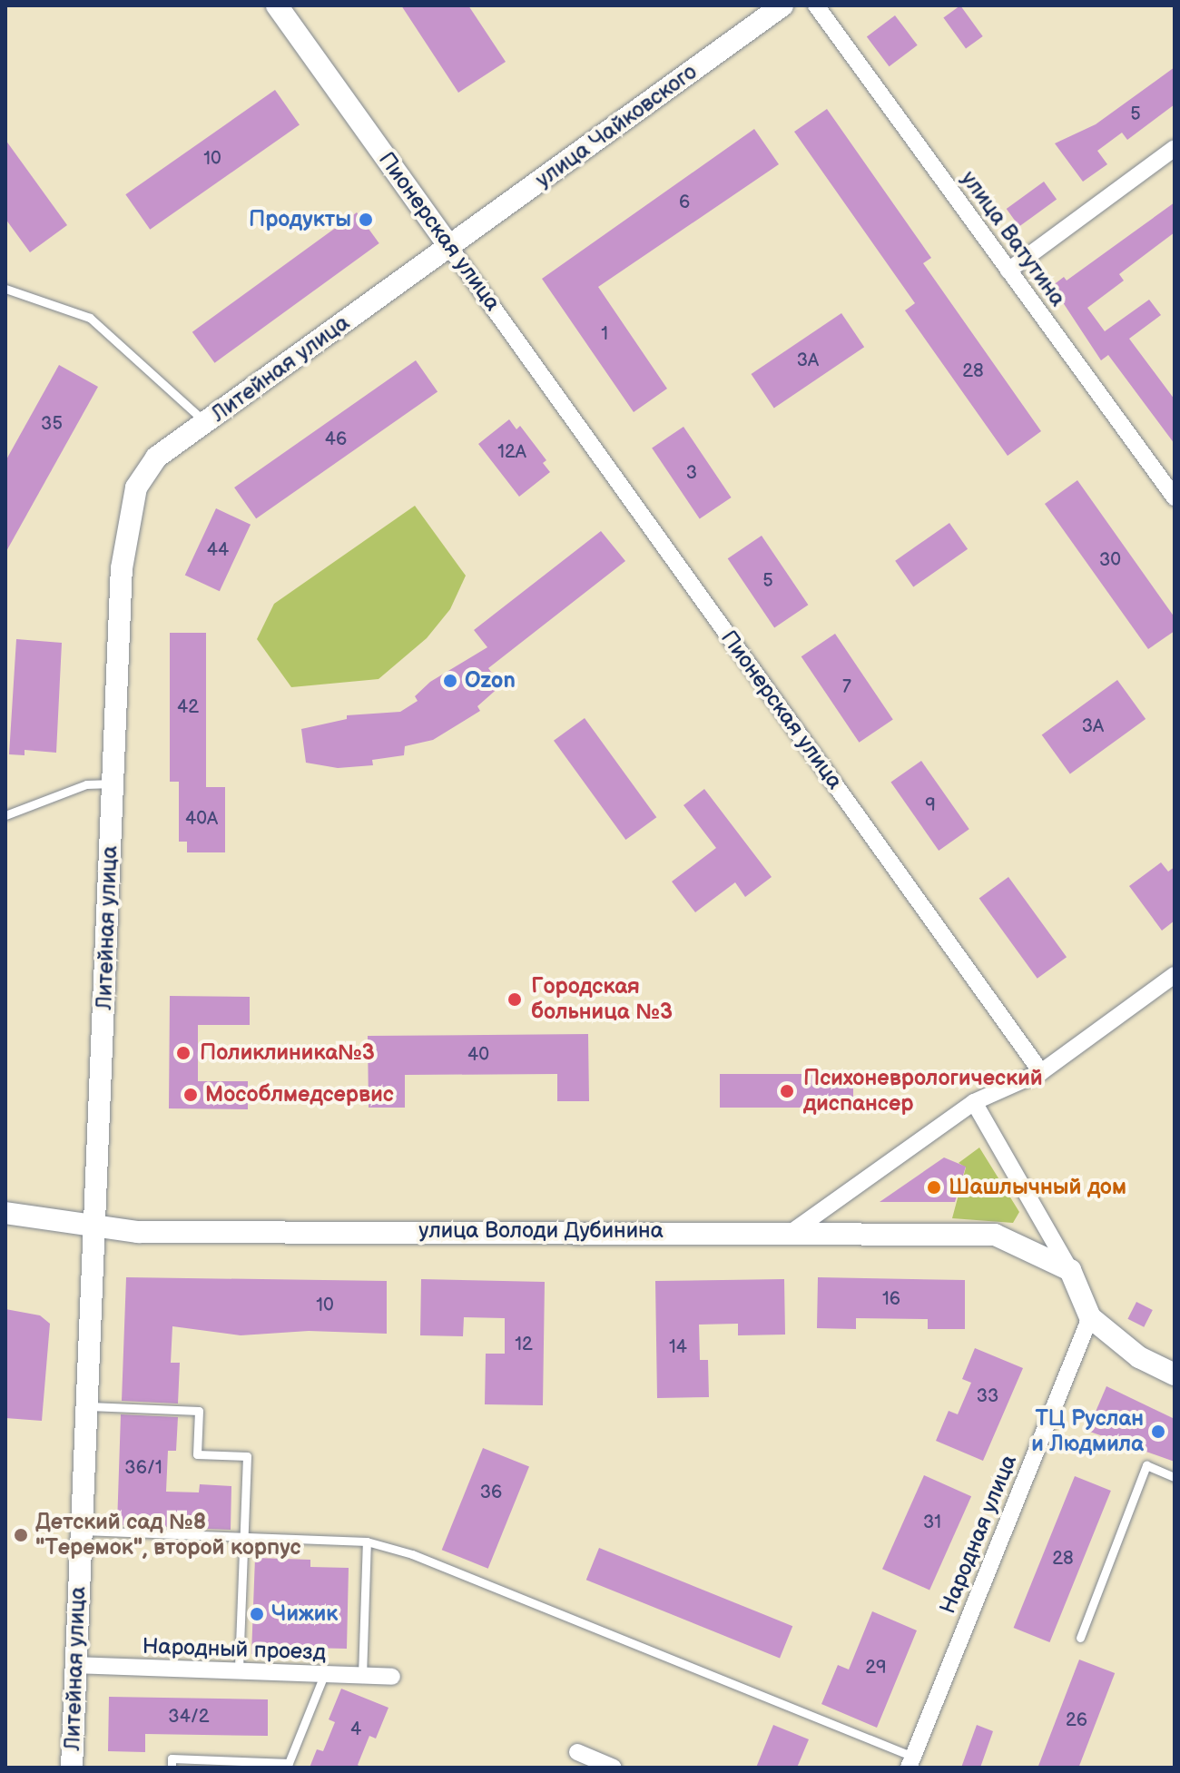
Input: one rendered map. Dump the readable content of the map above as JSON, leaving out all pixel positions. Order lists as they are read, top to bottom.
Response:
{
  "streets": {
    "street": [
      "улица Чайковского",
      "Пионерская улица",
      "улица Ватутина",
      "Литейная улица",
      "улица Володи Дубинина",
      "Народная улица",
      "Народный проезд"
    ]
  },
  "crossings": [
    ["улица Чайковского", "Пионерская улица"],
    ["улица Чайковского", "Литейная улица"],
    ["Пионерская улица", "Литейная улица"],
    ["Литейная улица", "улица Володи Дубинина"],
    ["Литейная улица", "Народный проезд"]
  ],
  "places": [
    "Продукты",
    "Ozon",
    "Городская больница №3",
    "Поликлиника№3",
    "Психоневрологический диспансер",
    "Мособлмедсервис",
    "Шашлычный дом",
    "ТЦ Руслан и Людмила",
    "Детский сад №8 \"Теремок\", второй корпус",
    "Чижик"
  ],
  "house_numbers": [
    "5",
    "10",
    "6",
    "1",
    "3А",
    "28",
    "35",
    "46",
    "12А",
    "3",
    "44",
    "30",
    "5",
    "7",
    "42",
    "3А",
    "9",
    "40А",
    "40",
    "16",
    "10",
    "12",
    "14",
    "33",
    "36/1",
    "36",
    "31",
    "28",
    "29",
    "34/2",
    "26",
    "4"
  ]
}
